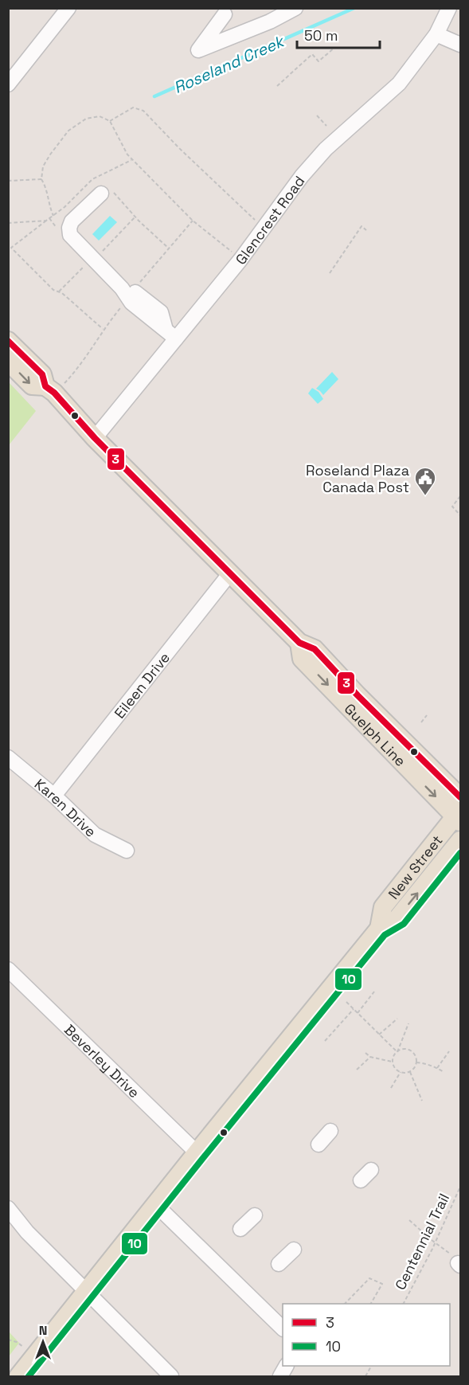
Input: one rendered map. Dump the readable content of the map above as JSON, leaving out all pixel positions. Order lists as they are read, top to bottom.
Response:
{
  "streets": {
    "main road": ["Guelph Line", "New Street"],
    "street": [
      "Glencrest Road",
      "Eileen Drive",
      "Karen Drive",
      "Beverley Drive"
    ],
    "path": ["Centennial Trail"]
  },
  "crossings": [
    ["Glencrest Road", "Guelph Line"],
    ["Eileen Drive", "Guelph Line"],
    ["Eileen Drive", "Karen Drive"],
    ["Guelph Line", "New Street"],
    ["New Street", "Beverley Drive"]
  ],
  "water": ["Roseland Creek"],
  "places": {
    "public building": ["Roseland Plaza Canada Post"]
  },
  "lines": ["transit line 3", "transit line 10"],
  "legend": ["3", "10"],
  "scale_bar": "50 m",
  "north": "top"
}
